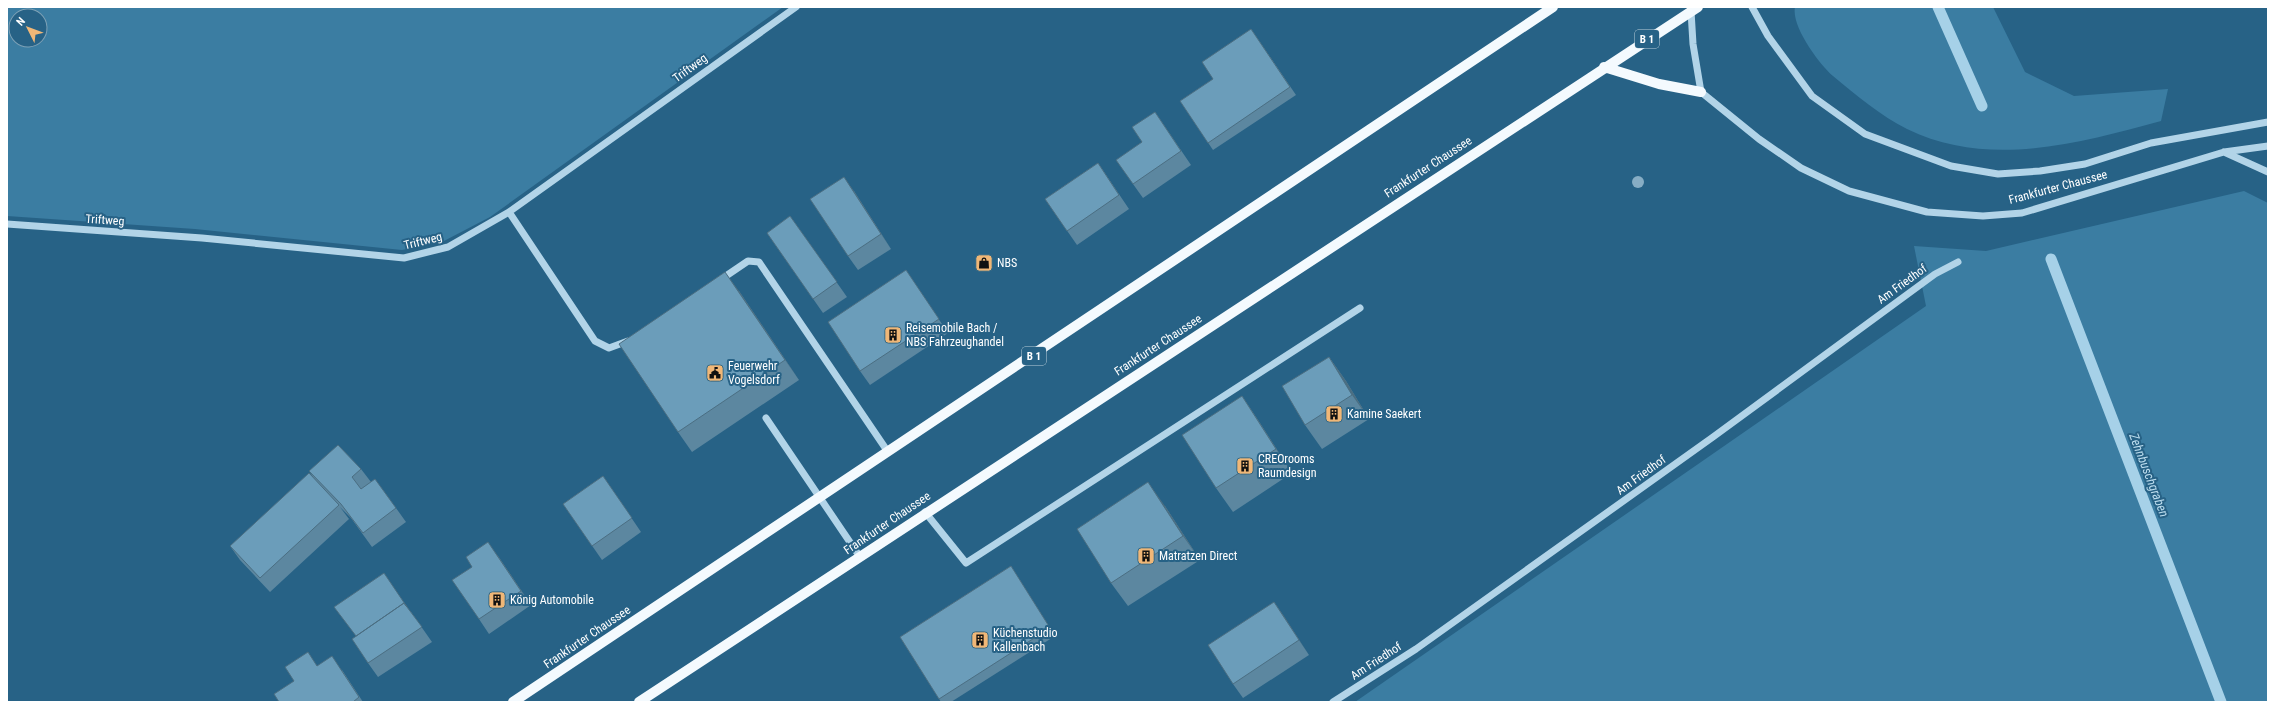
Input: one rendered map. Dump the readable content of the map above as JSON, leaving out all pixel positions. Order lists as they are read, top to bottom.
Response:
{
  "streets": {
    "main road": ["B 1", "Frankfurter Chaussee"],
    "street": ["Triftweg", "Am Friedhof"]
  },
  "water": ["Zehnbuschgraben"],
  "places": {
    "shop": ["NBS"],
    "building": [
      "Reisemobile Bach / NBS Fahrzeughandel",
      "Kamine Saekert",
      "CREOrooms Raumdesign",
      "Matratzen Direct",
      "König Automobile",
      "Küchenstudio Kallenbach"
    ],
    "public building": ["Feuerwehr Vogelsdorf"]
  },
  "north": "top left"
}
